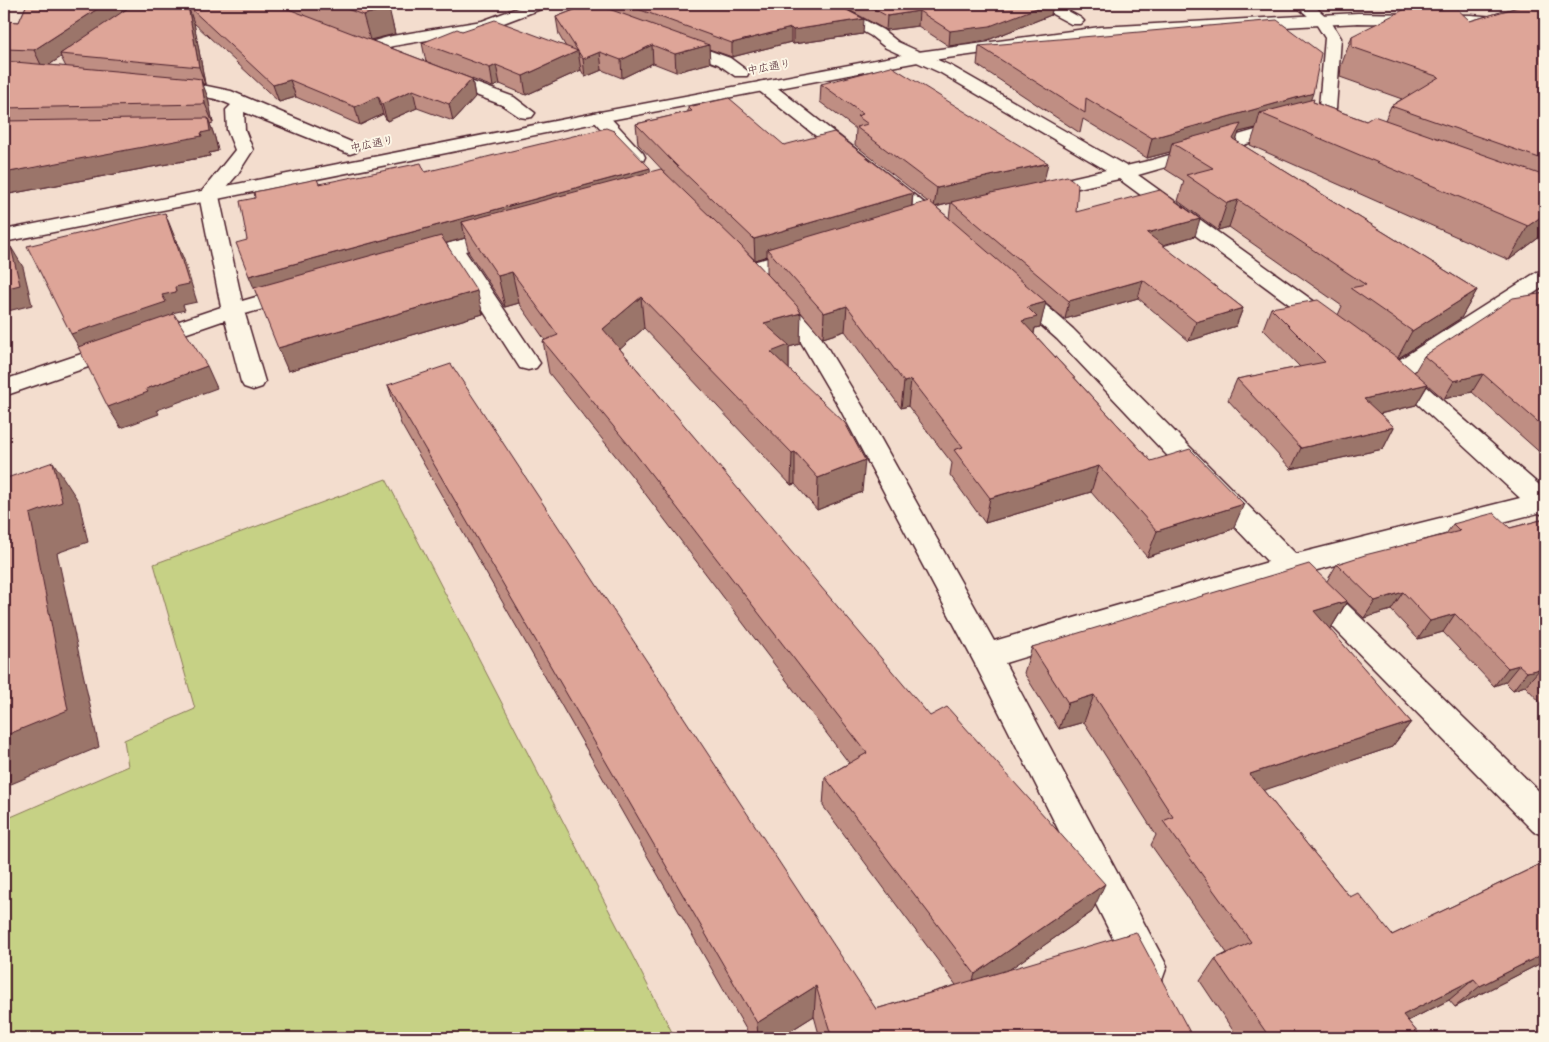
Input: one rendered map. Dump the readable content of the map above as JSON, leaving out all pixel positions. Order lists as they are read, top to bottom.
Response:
{
  "streets": {
    "street": ["中広通り"]
  }
}
